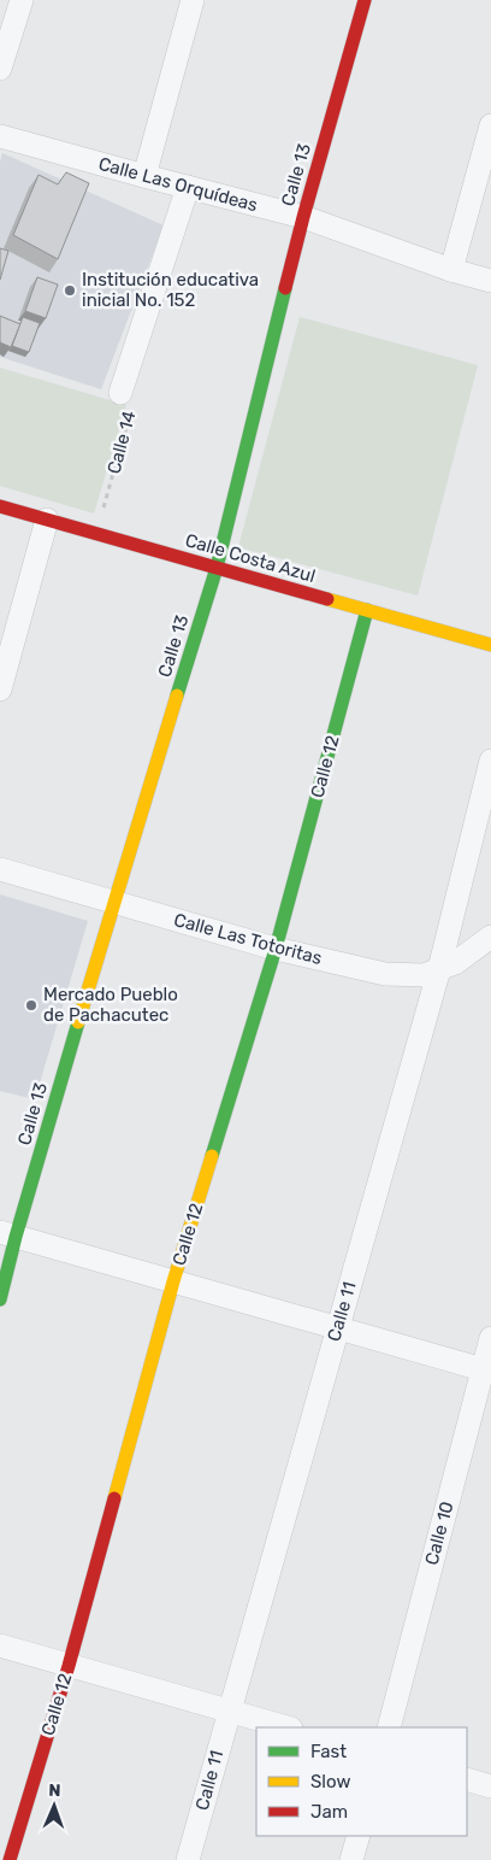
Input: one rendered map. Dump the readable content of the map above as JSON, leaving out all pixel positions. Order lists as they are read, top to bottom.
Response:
{
  "streets": {
    "street": [
      "Calle 13",
      "Calle Las Orquídeas",
      "Calle 14",
      "Calle Costa Azul",
      "Calle 12",
      "Calle Las Totoritas",
      "Calle 11",
      "Calle 10"
    ]
  },
  "crossings": [
    ["Calle 13", "Calle Las Orquídeas"],
    ["Calle 13", "Calle Costa Azul"],
    ["Calle 13", "Calle Las Totoritas"],
    ["Calle Las Orquídeas", "Calle 14"],
    ["Calle 14", "Calle Costa Azul"],
    ["Calle Costa Azul", "Calle 12"],
    ["Calle 12", "Calle Las Totoritas"],
    ["Calle Las Totoritas", "Calle 11"]
  ],
  "places": ["Institución educativa inicial No. 152", "Mercado Pueblo de Pachacutec"],
  "legend": ["Fast", "Slow", "Jam"],
  "north": "top"
}
